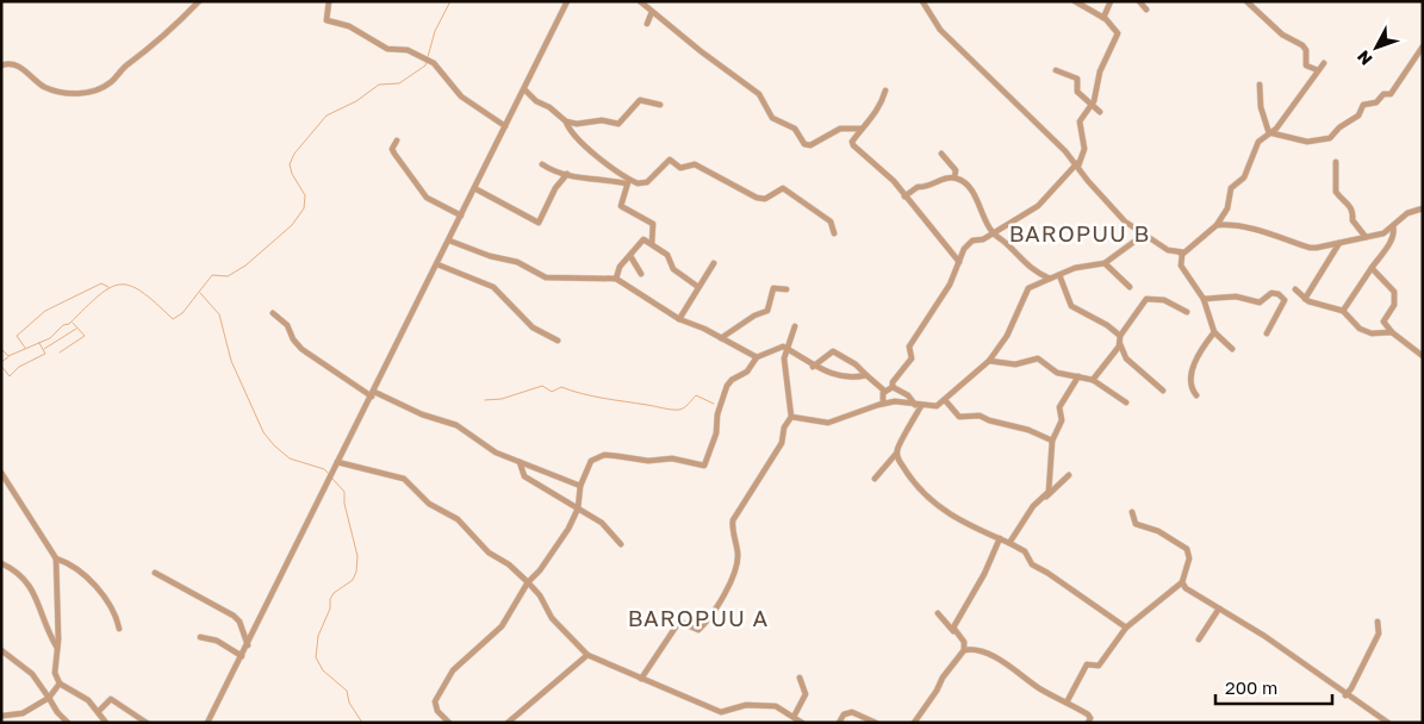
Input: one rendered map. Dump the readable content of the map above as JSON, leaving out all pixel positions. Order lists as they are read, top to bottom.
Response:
{
  "districts": ["BAROPUU B", "BAROPUU A"],
  "scale_bar": "200 m",
  "north": "bottom left"
}
